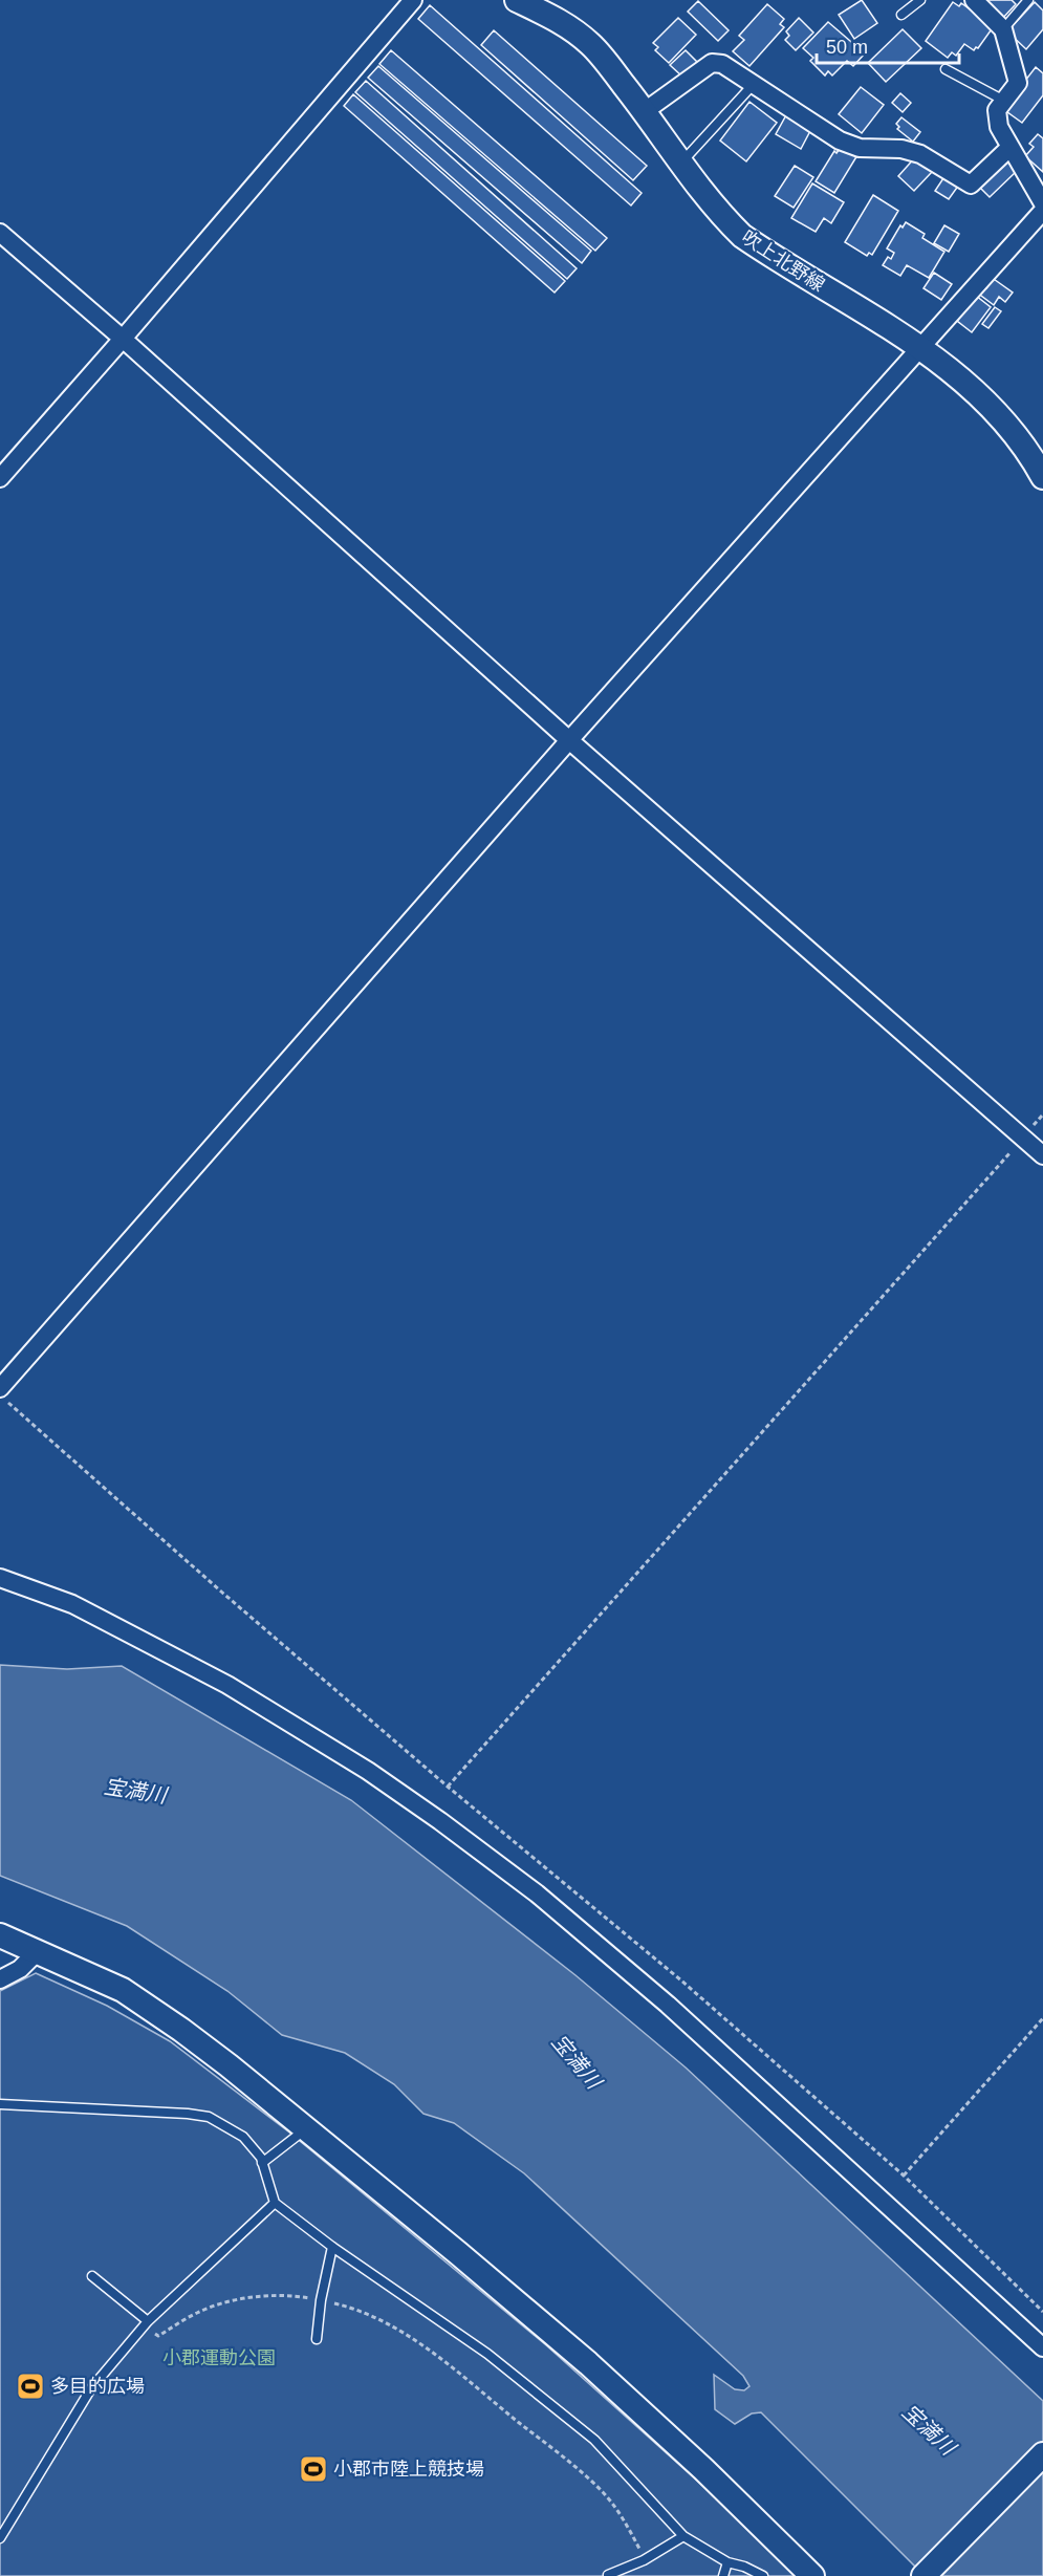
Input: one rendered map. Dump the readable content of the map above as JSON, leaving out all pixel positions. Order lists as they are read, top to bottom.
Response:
{
  "streets": {
    "street": ["吹上北野線"]
  },
  "water": ["宝満川"],
  "parks": ["小郡運動公園"],
  "places": {
    "sports": ["多目的広場", "小郡市陸上競技場"]
  },
  "scale_bar": "50 m"
}
